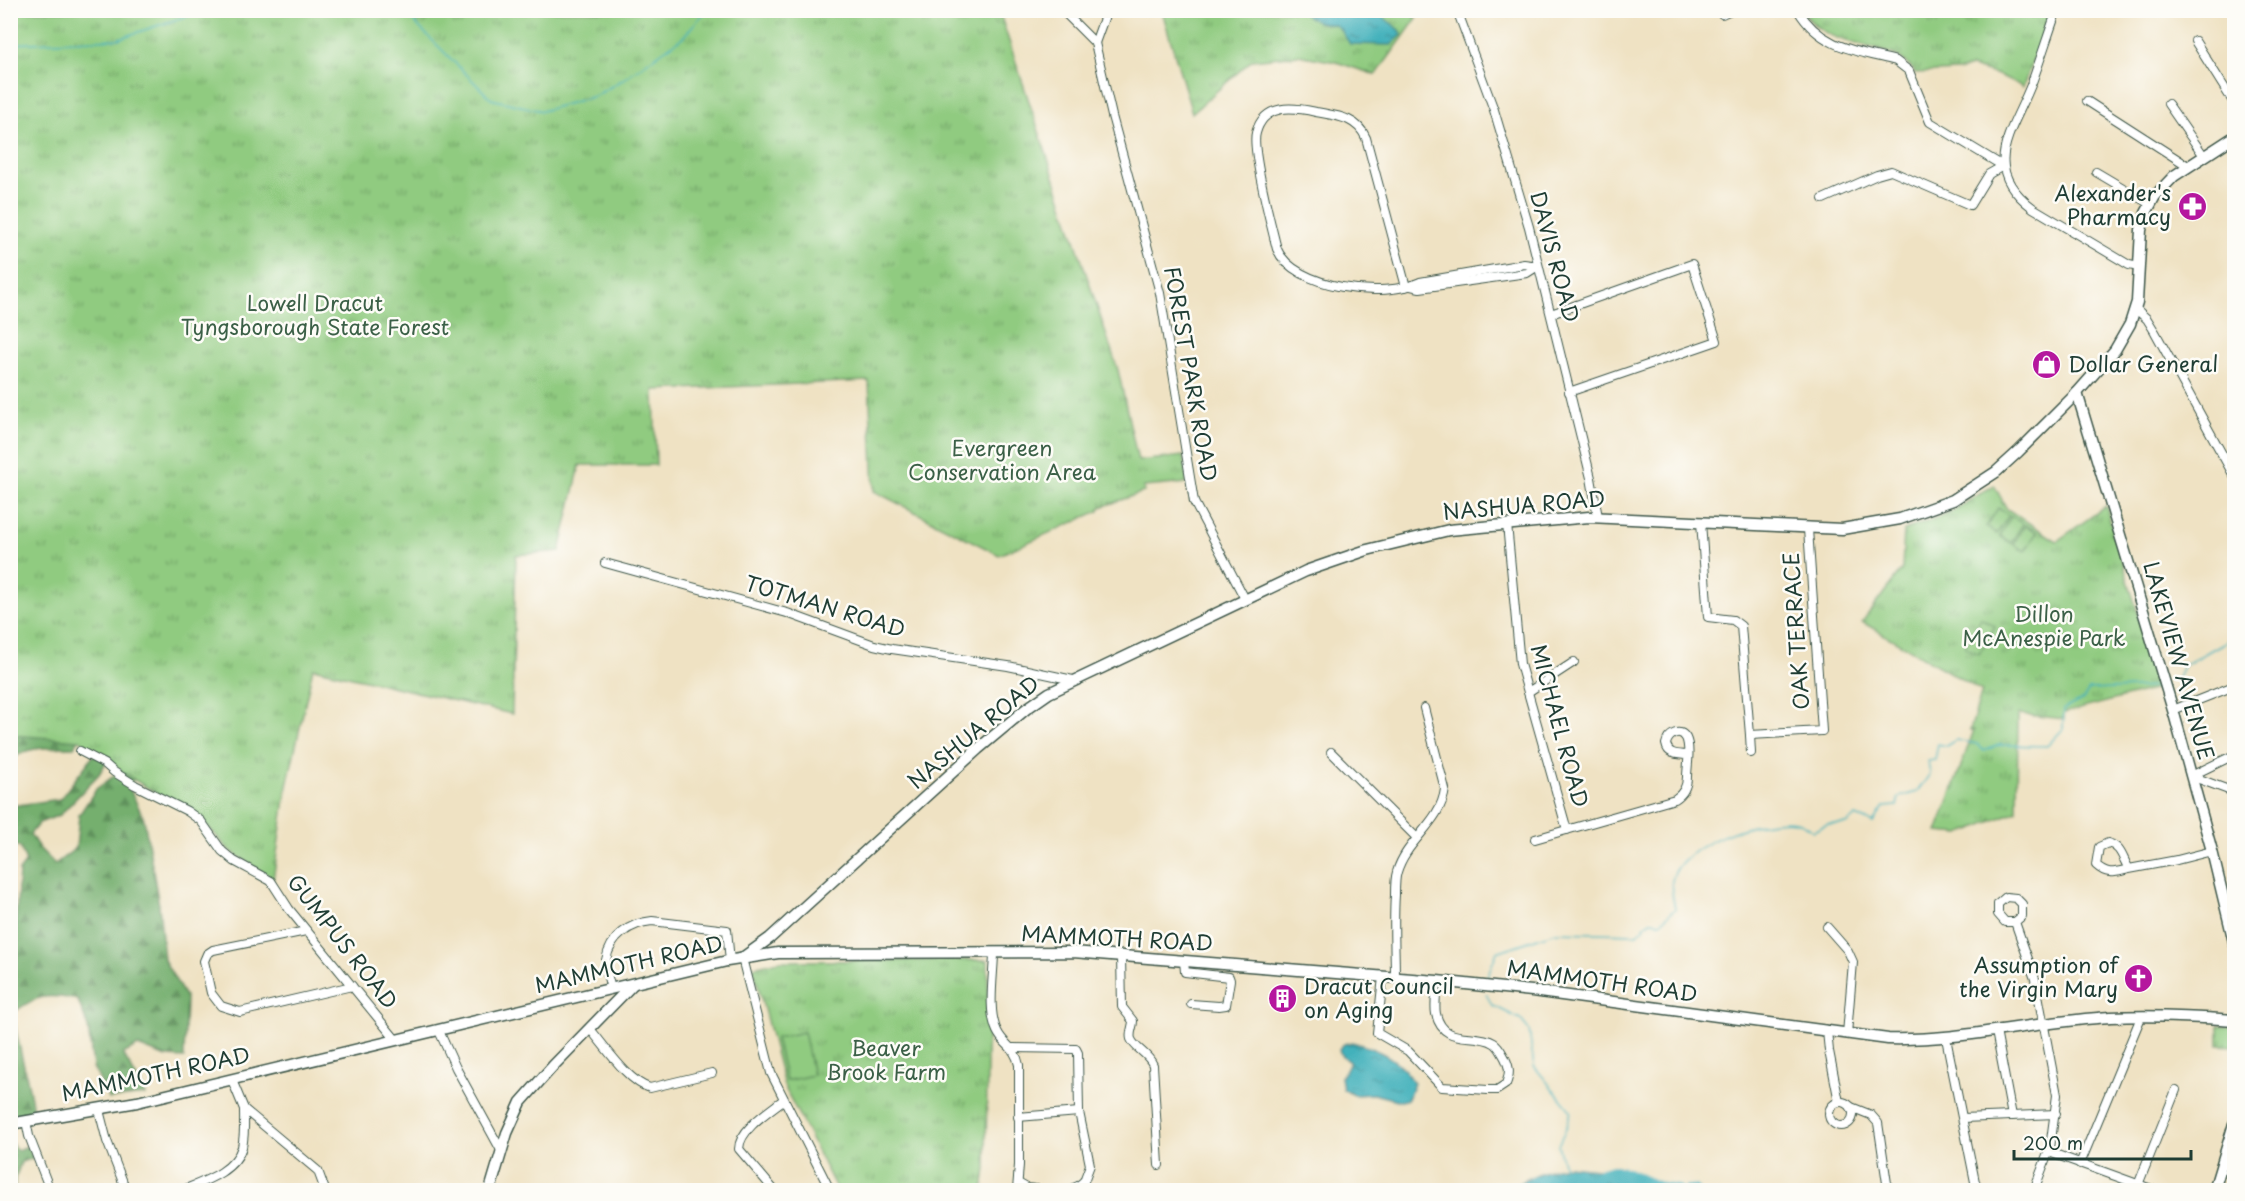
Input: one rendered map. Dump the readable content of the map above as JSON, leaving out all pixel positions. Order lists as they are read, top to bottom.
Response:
{
  "streets": {
    "main road": ["NASHUA ROAD", "LAKEVIEW AVENUE", "MAMMOTH ROAD"],
    "street": [
      "DAVIS ROAD",
      "FOREST PARK ROAD",
      "TOTMAN ROAD",
      "OAK TERRACE",
      "MICHAEL ROAD",
      "GUMPUS ROAD"
    ]
  },
  "crossings": [
    ["DAVIS ROAD", "NASHUA ROAD"],
    ["FOREST PARK ROAD", "NASHUA ROAD"],
    ["NASHUA ROAD", "TOTMAN ROAD"],
    ["NASHUA ROAD", "OAK TERRACE"],
    ["NASHUA ROAD", "LAKEVIEW AVENUE"],
    ["NASHUA ROAD", "MICHAEL ROAD"],
    ["NASHUA ROAD", "MAMMOTH ROAD"],
    ["MAMMOTH ROAD", "GUMPUS ROAD"]
  ],
  "parks": [
    "Lowell Dracut Tyngsborough State Forest",
    "Evergreen Conservation Area",
    "Dillon McAnespie Park",
    "Beaver Brook Farm"
  ],
  "places": {
    "pharmacy": ["Alexander's Pharmacy"],
    "shop": ["Dollar General"],
    "church": ["Assumption of the Virgin Mary"],
    "building": ["Dracut Council on Aging"]
  },
  "scale_bar": "200 m"
}
